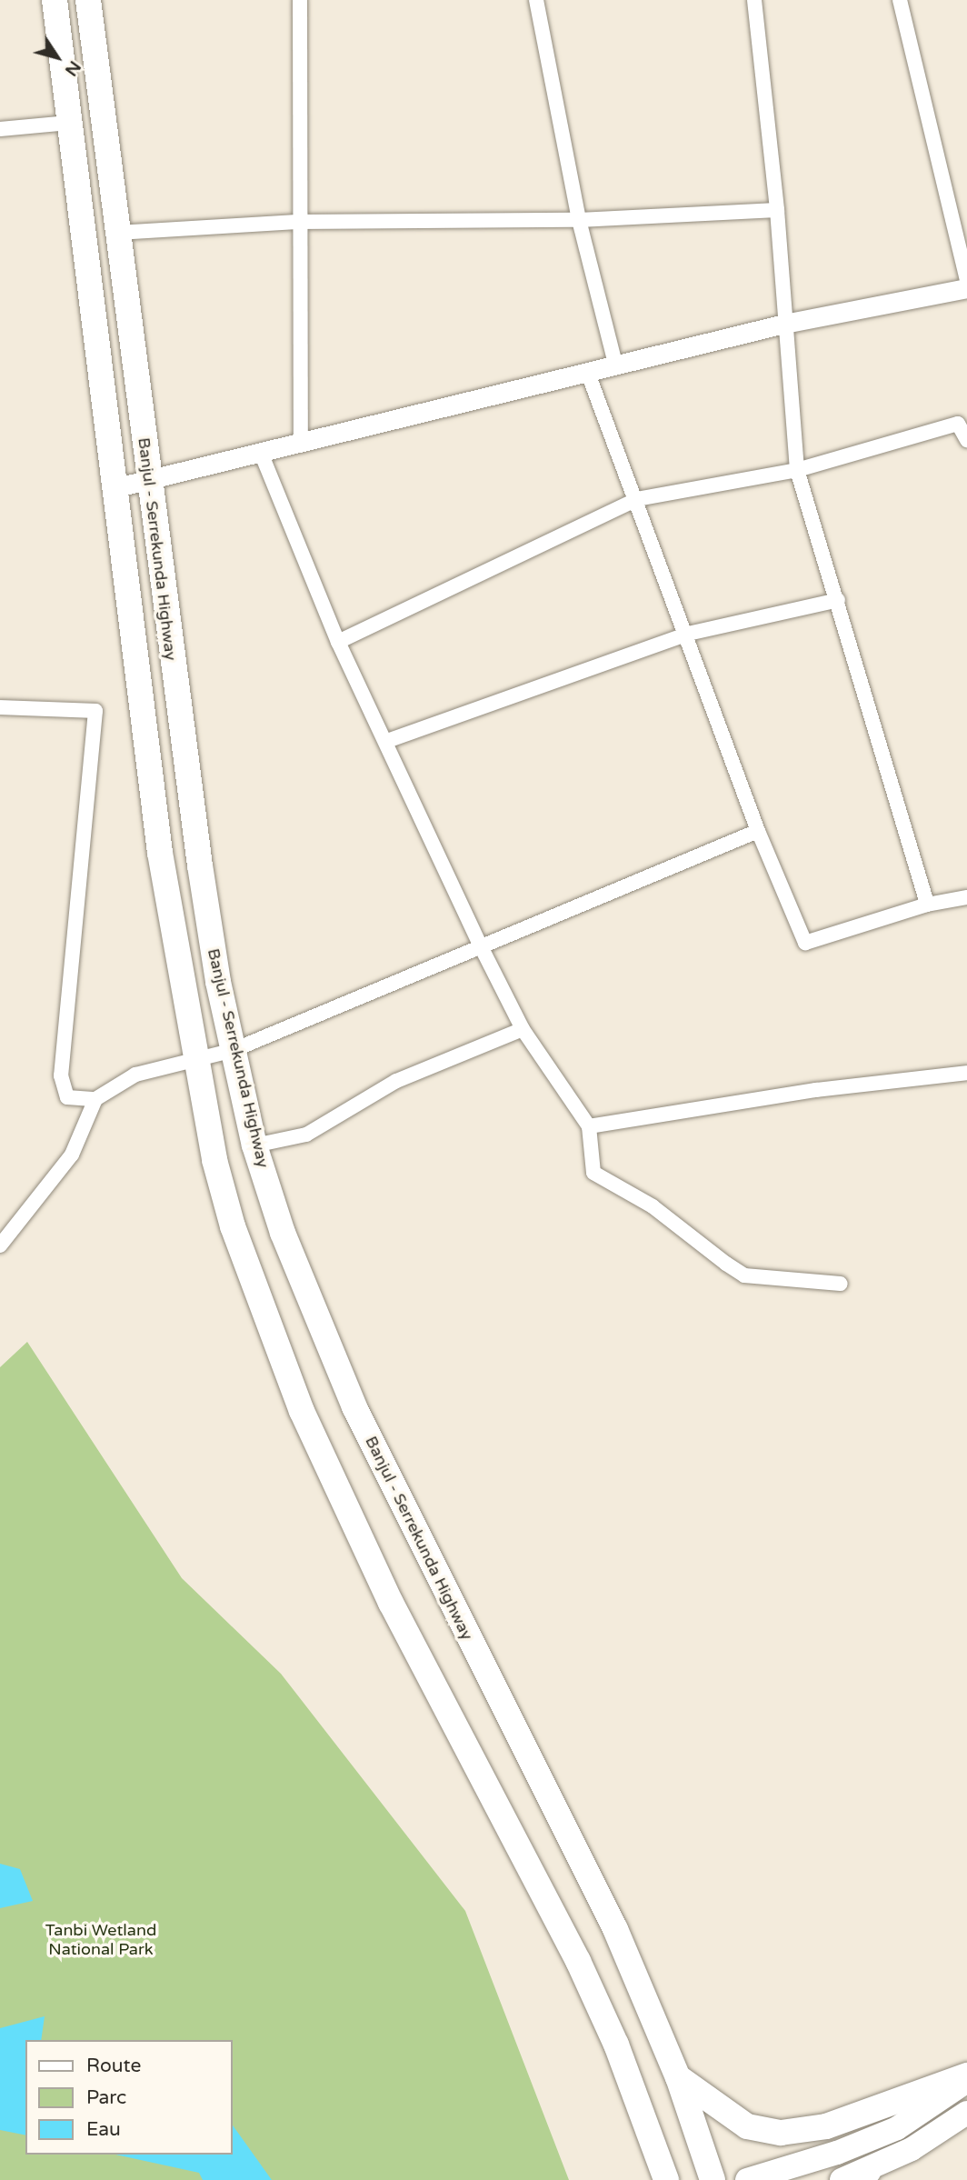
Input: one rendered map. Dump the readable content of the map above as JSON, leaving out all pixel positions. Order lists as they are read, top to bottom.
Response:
{
  "streets": {
    "highway": ["Banjul - Serrekunda Highway"]
  },
  "parks": ["Tanbi Wetland National Park"],
  "legend": ["Route", "Parc", "Eau"],
  "north": "bottom right"
}
